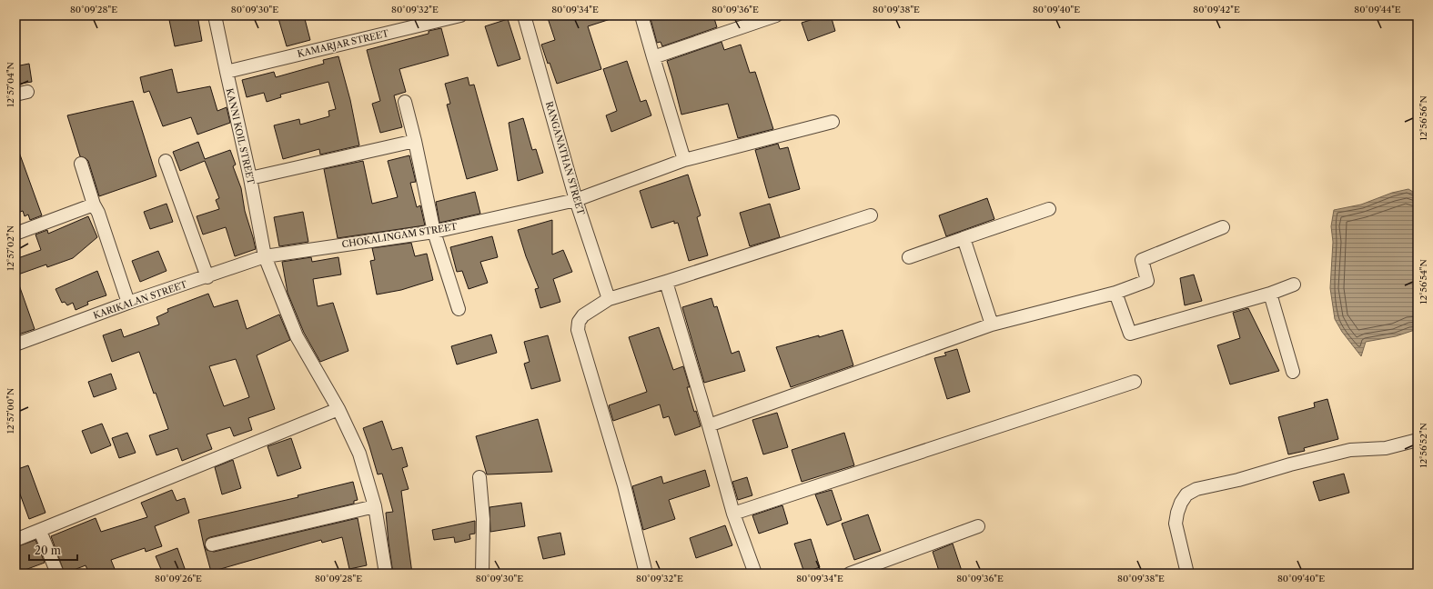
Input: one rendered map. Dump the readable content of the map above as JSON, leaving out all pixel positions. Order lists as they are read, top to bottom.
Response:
{
  "streets": {
    "street": [
      "KAMARJAR STREET",
      "KANNI KOIL STREET",
      "RANGANATHAN STREET",
      "CHOKALINGAM STREET",
      "KARIKALAN STREET"
    ]
  },
  "crossings": [
    ["KAMARJAR STREET", "KANNI KOIL STREET"],
    ["KANNI KOIL STREET", "CHOKALINGAM STREET"],
    ["KANNI KOIL STREET", "KARIKALAN STREET"],
    ["RANGANATHAN STREET", "CHOKALINGAM STREET"],
    ["CHOKALINGAM STREET", "KARIKALAN STREET"]
  ],
  "scale_bar": "20 m",
  "coordinates": [
    "80°09'28\"E",
    "80°09'30\"E",
    "80°09'32\"E",
    "80°09'34\"E",
    "80°09'36\"E",
    "80°09'38\"E",
    "80°09'40\"E",
    "80°09'42\"E",
    "80°09'44\"E",
    "12°57'04\"N",
    "12°56'56\"N",
    "12°57'02\"N",
    "12°56'54\"N",
    "12°57'00\"N",
    "12°56'52\"N",
    "80°09'26\"E"
  ]
}
